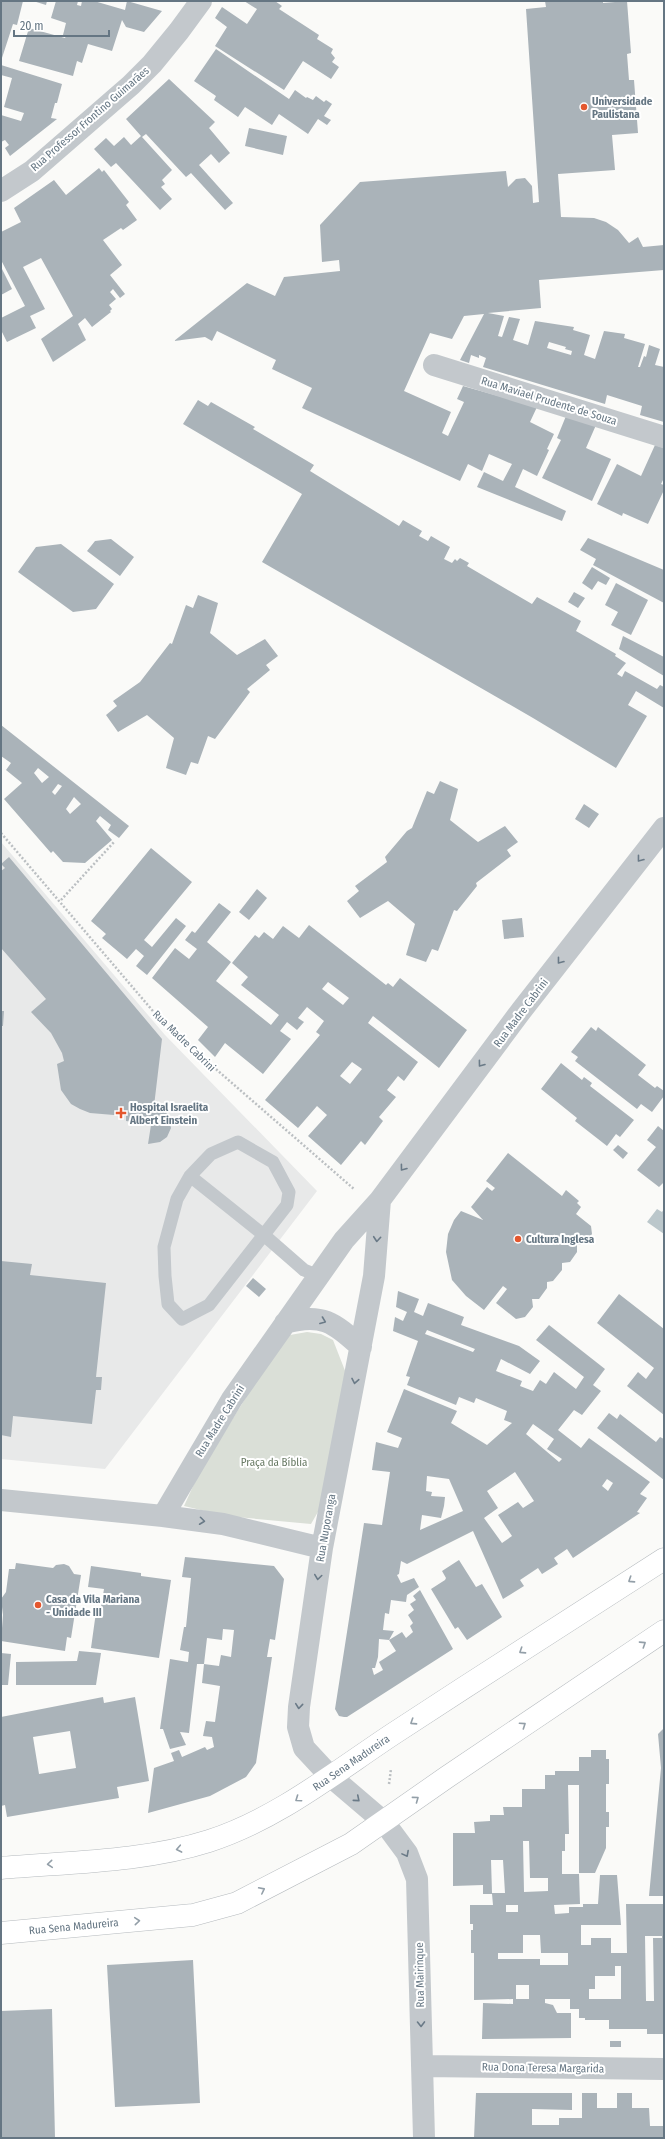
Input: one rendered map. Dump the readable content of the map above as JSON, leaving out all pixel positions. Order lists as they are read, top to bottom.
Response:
{
  "streets": {
    "main road": ["Rua Sena Madureira"],
    "street": [
      "Rua Professor Frontino Guimarães",
      "Rua Maviael Prudente de Souza",
      "Rua Madre Cabrini",
      "Rua Nuporanga",
      "Rua Mairinque",
      "Rua Dona Teresa Margarida"
    ]
  },
  "crossings": [
    ["Rua Madre Cabrini", "Rua Nuporanga"],
    ["Rua Nuporanga", "Rua Sena Madureira"],
    ["Rua Nuporanga", "Rua Mairinque"],
    ["Rua Sena Madureira", "Rua Mairinque"],
    ["Rua Mairinque", "Rua Dona Teresa Margarida"]
  ],
  "one_way": ["Rua Nuporanga", "Rua Mairinque"],
  "parks": ["Praça da Bíblia"],
  "places": {
    "other": ["Universidade Paulistana", "Cultura Inglesa", "Casa da Vila Mariana - Unidade III"],
    "health": ["Hospital Israelita Albert Einstein"]
  },
  "scale_bar": "20 m"
}
